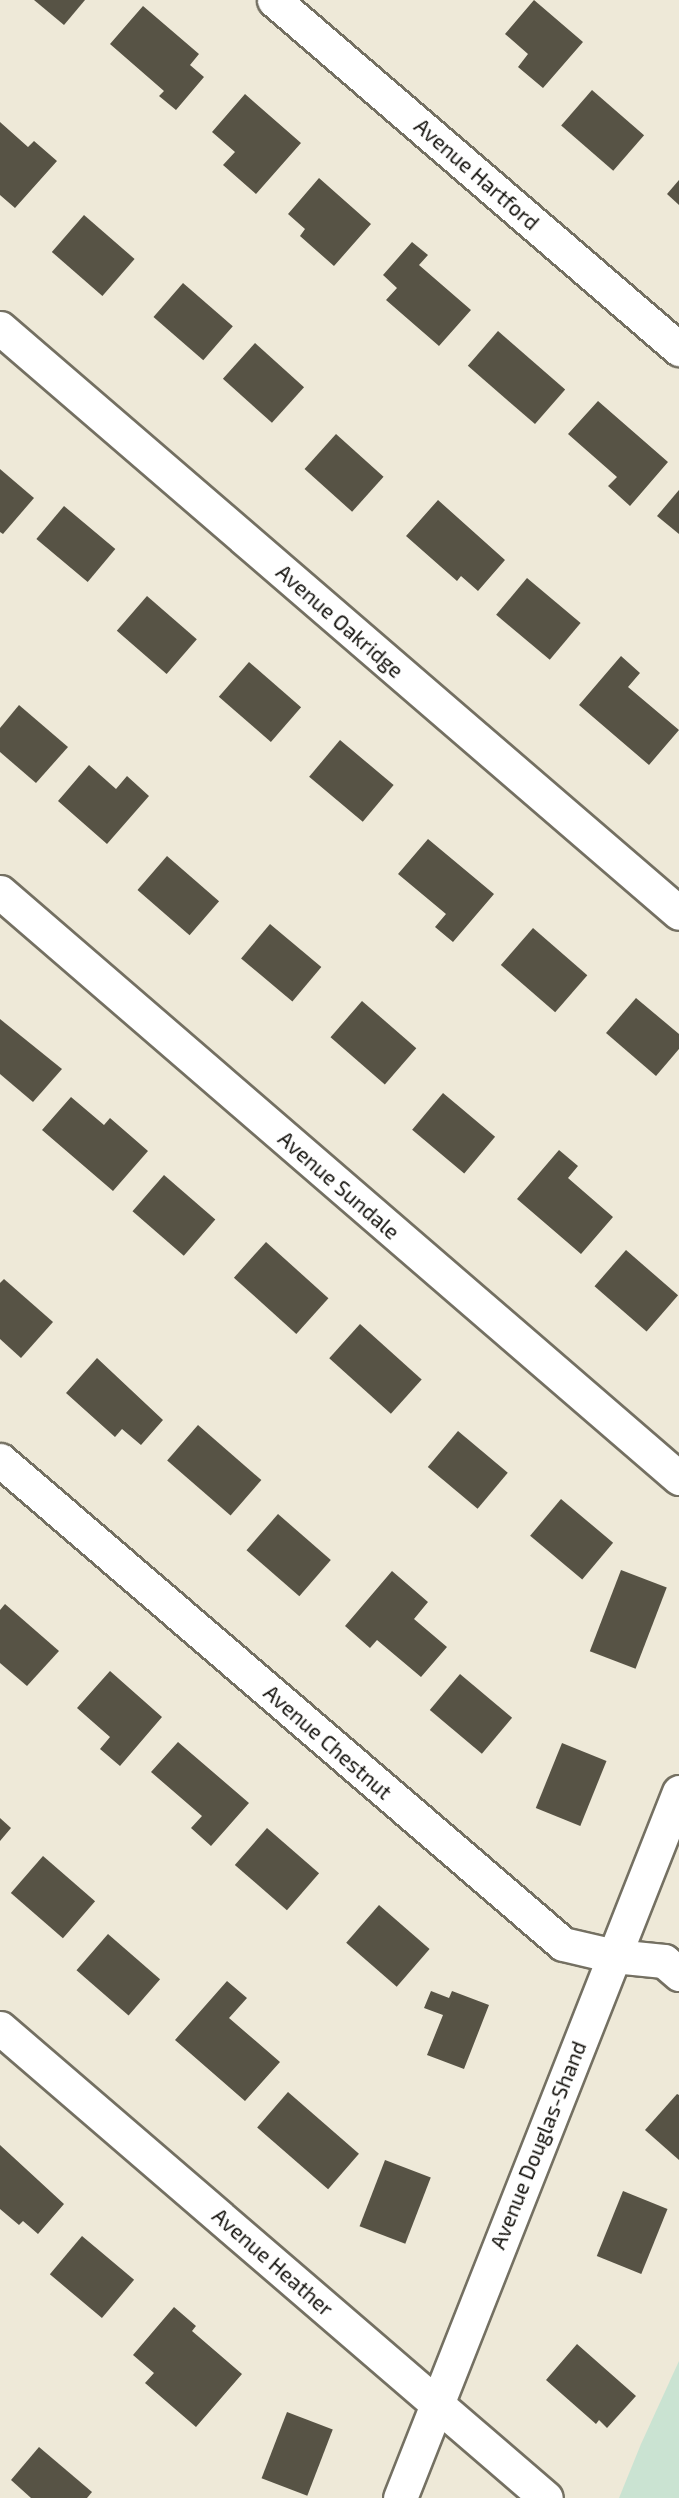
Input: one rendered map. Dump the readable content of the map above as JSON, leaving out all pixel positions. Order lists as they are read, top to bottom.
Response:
{
  "streets": {
    "street": [
      "Avenue Hartford",
      "Avenue Oakridge",
      "Avenue Sundale",
      "Avenue Chestnut",
      "Avenue Douglas-Shand",
      "Avenue Heather"
    ]
  },
  "crossings": [
    ["Avenue Chestnut", "Avenue Douglas-Shand"],
    ["Avenue Douglas-Shand", "Avenue Heather"]
  ]
}
